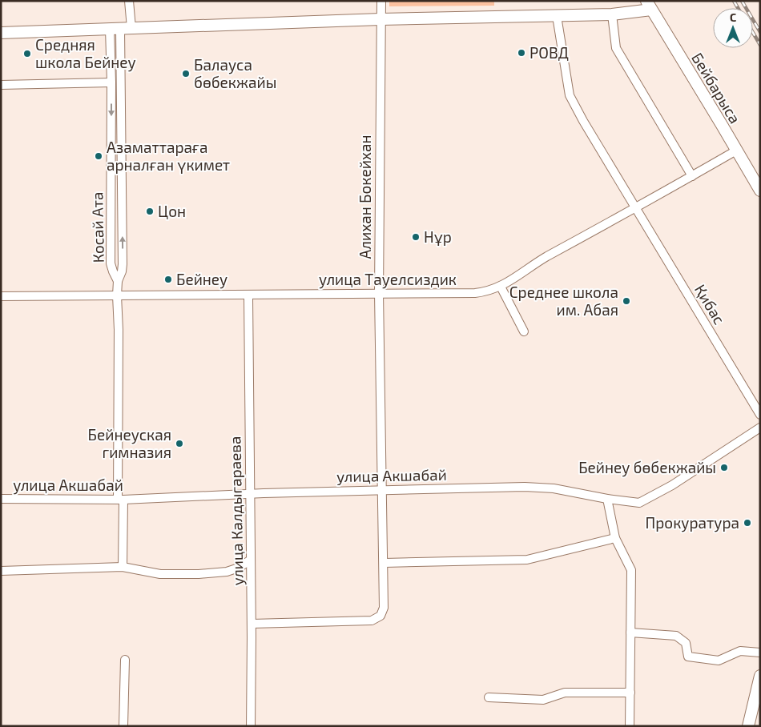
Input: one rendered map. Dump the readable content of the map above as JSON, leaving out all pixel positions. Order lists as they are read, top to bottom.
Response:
{
  "streets": {
    "street": [
      "Бейбарыса",
      "Алихан Бокейхан",
      "Косай Ата",
      "улица Тауелсиздик",
      "Қибас",
      "улица Акшабай",
      "улица Калдыгараева"
    ]
  },
  "crossings": [
    ["Бейбарыса", "улица Тауелсиздик"],
    ["Алихан Бокейхан", "улица Тауелсиздик"],
    ["Алихан Бокейхан", "улица Акшабай"],
    ["Алихан Бокейхан", "улица Калдыгараева"],
    ["Косай Ата", "улица Тауелсиздик"],
    ["Косай Ата", "улица Акшабай"],
    ["улица Тауелсиздик", "Қибас"],
    ["улица Тауелсиздик", "улица Калдыгараева"],
    ["улица Акшабай", "улица Калдыгараева"]
  ],
  "places": [
    "РОВД",
    "Средняя школа Бейнеу",
    "Балауса бөбекжайы",
    "Азаматтараға арналған үкимет",
    "Цон",
    "Нұр",
    "Бейнеу",
    "Среднее школа им. Абая",
    "Бейнеуская гимназия",
    "Бейнеу бөбекжайы",
    "Прокуратура"
  ],
  "north": "top"
}
